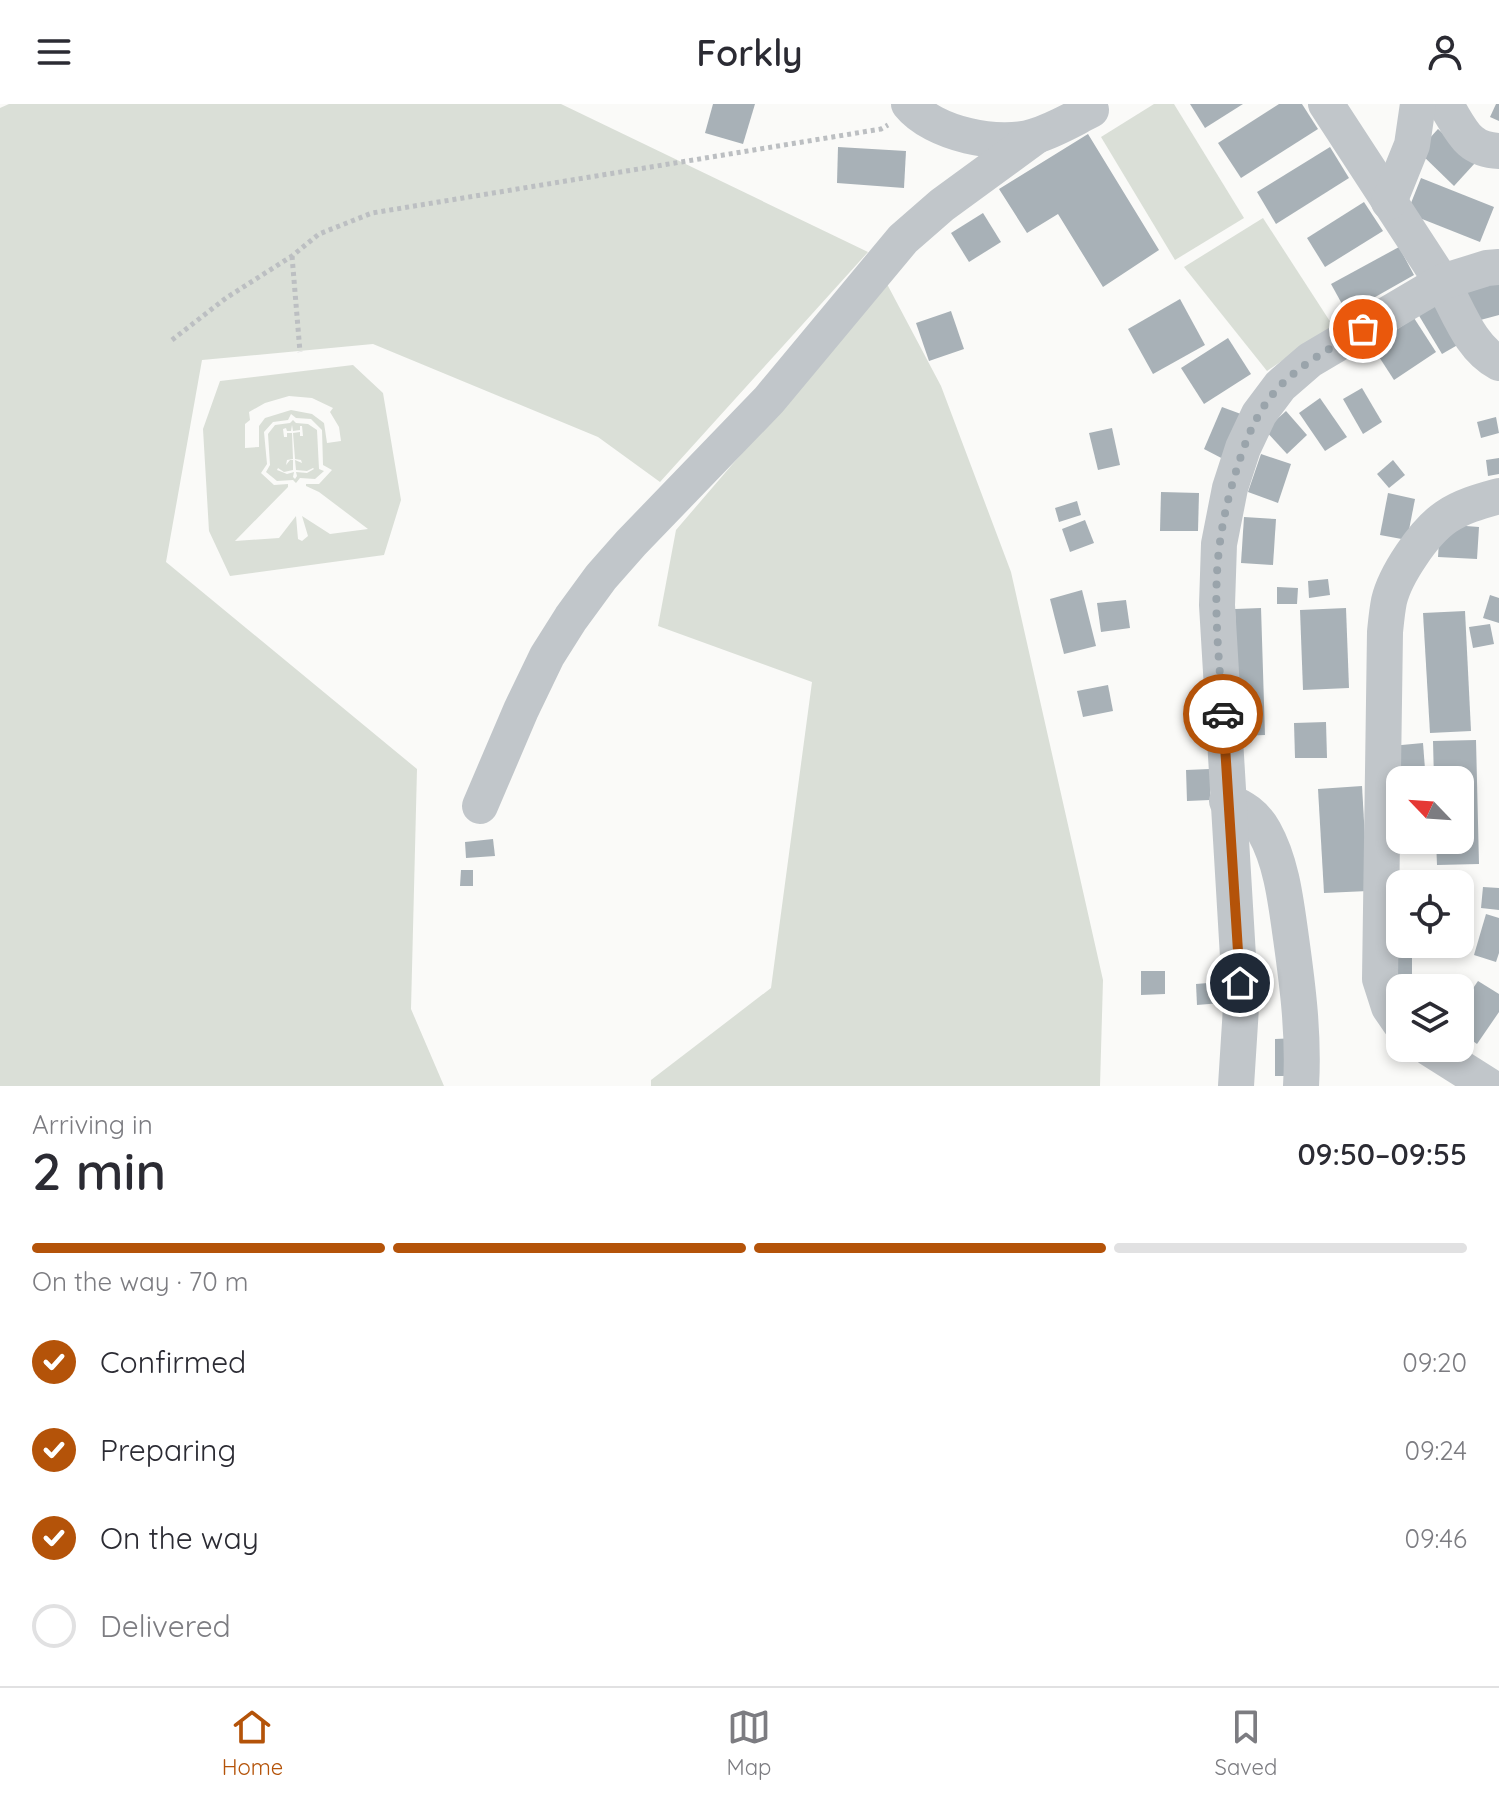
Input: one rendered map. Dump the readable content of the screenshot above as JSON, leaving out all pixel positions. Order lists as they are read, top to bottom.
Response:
{
  "north": "top left",
  "page": {
    "header": "Forkly",
    "heading": ["2 min", "Arriving in", "09:50–09:55"],
    "bar": "On the way · 70 m",
    "list": [
      ["Confirmed", "09:20"],
      ["Preparing", "09:24"],
      ["On the way", "09:46"],
      "Delivered"
    ],
    "tabs": ["Home", "Map", "Saved"]
  }
}
